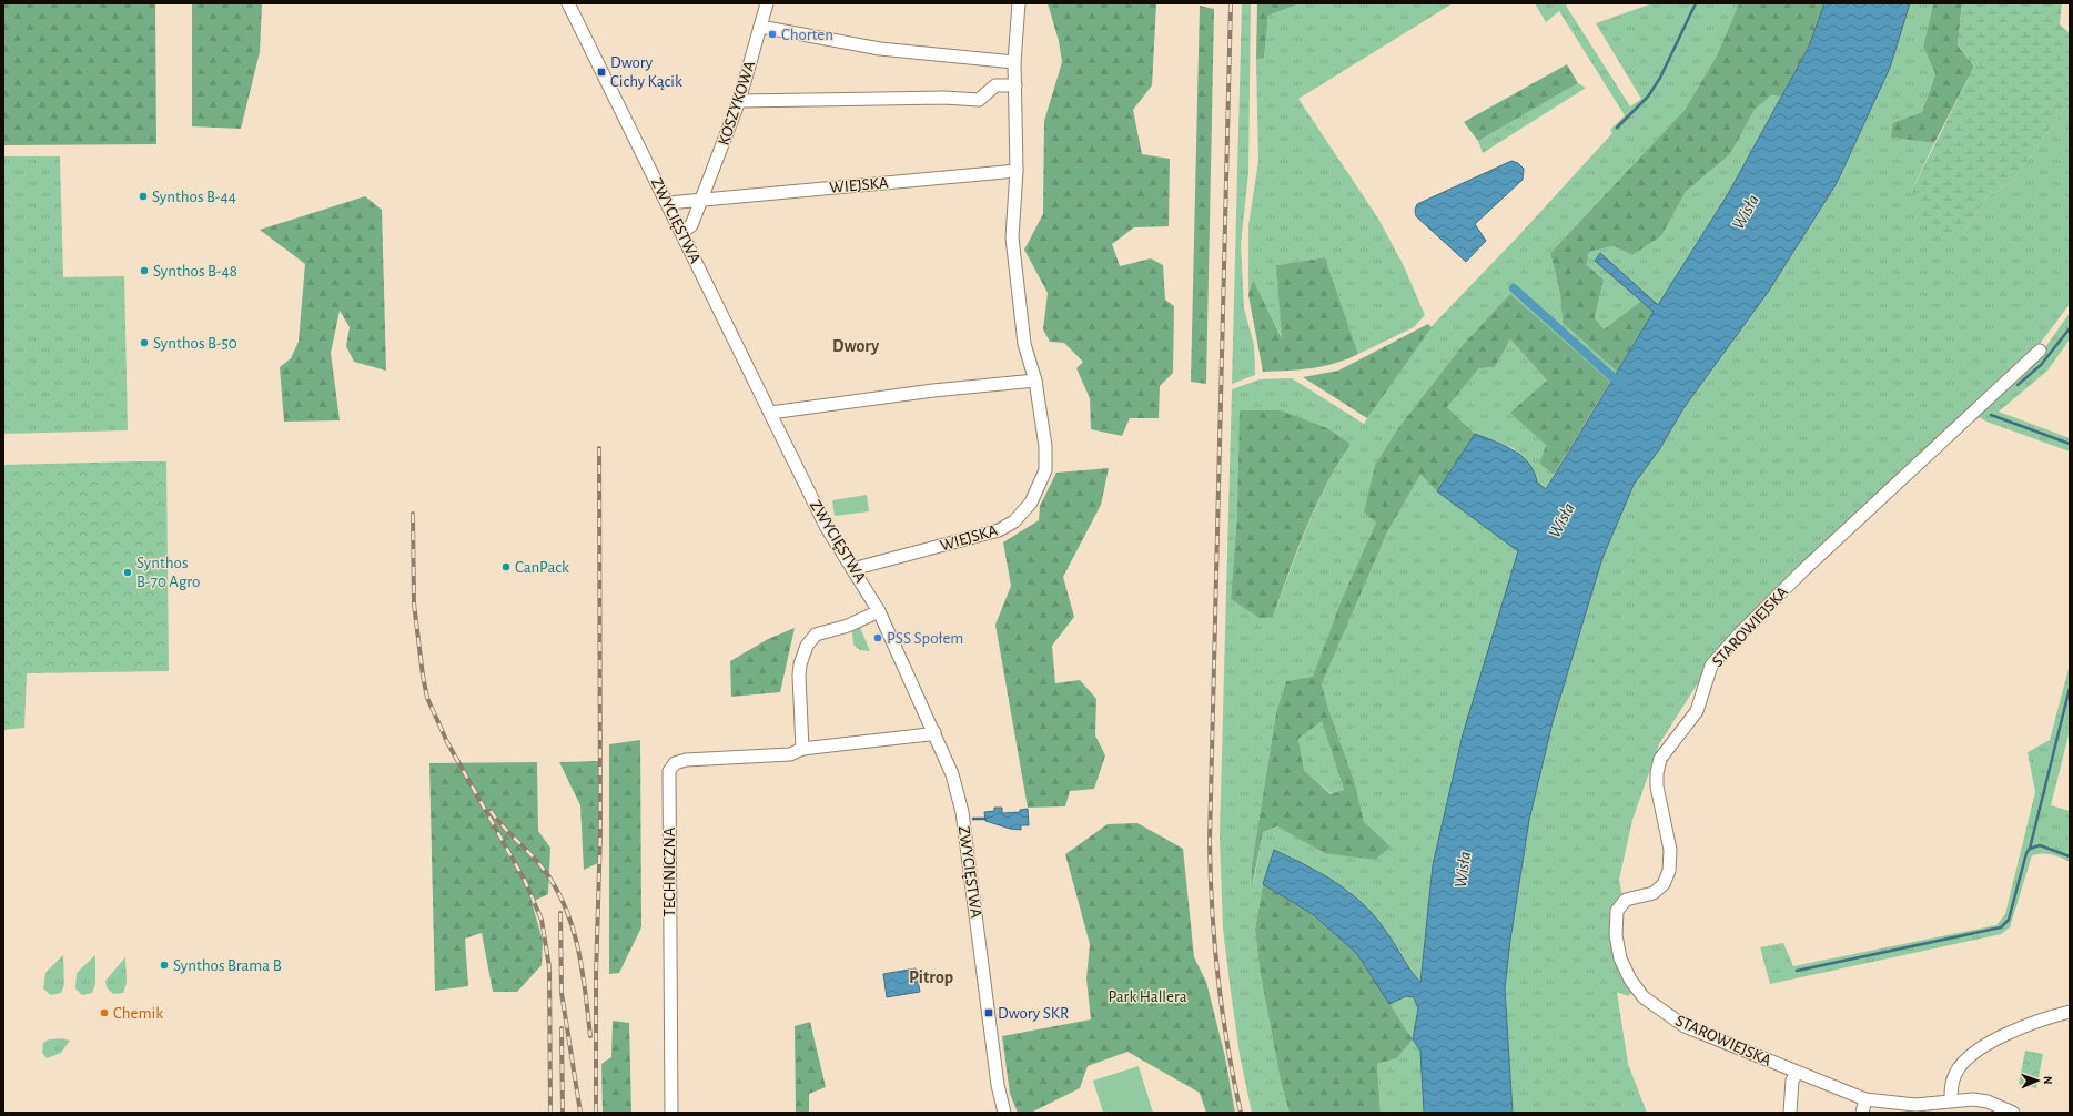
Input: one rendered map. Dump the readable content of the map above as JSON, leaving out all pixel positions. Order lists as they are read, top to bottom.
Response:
{
  "streets": {
    "street": [
      "KOSZYKOWA",
      "WIEJSKA",
      "ZWYCIĘSTWA",
      "STAROWIEJSKA",
      "TECHNICZNA"
    ]
  },
  "crossings": [
    ["KOSZYKOWA", "WIEJSKA"],
    ["KOSZYKOWA", "ZWYCIĘSTWA"],
    ["WIEJSKA", "ZWYCIĘSTWA"],
    ["ZWYCIĘSTWA", "TECHNICZNA"]
  ],
  "districts": ["Dwory", "Pitrop"],
  "water": ["Wisła"],
  "parks": ["Park Hallera"],
  "places": {
    "other": [
      "Chorten",
      "Synthos B-44",
      "Synthos B-48",
      "Synthos B-50",
      "CanPack",
      "Synthos B-70 Agro",
      "PSS Społem",
      "Synthos Brama B",
      "Chemik"
    ],
    "transit": ["Dwory Cichy Kącik", "Dwory SKR"]
  },
  "north": "right"
}
